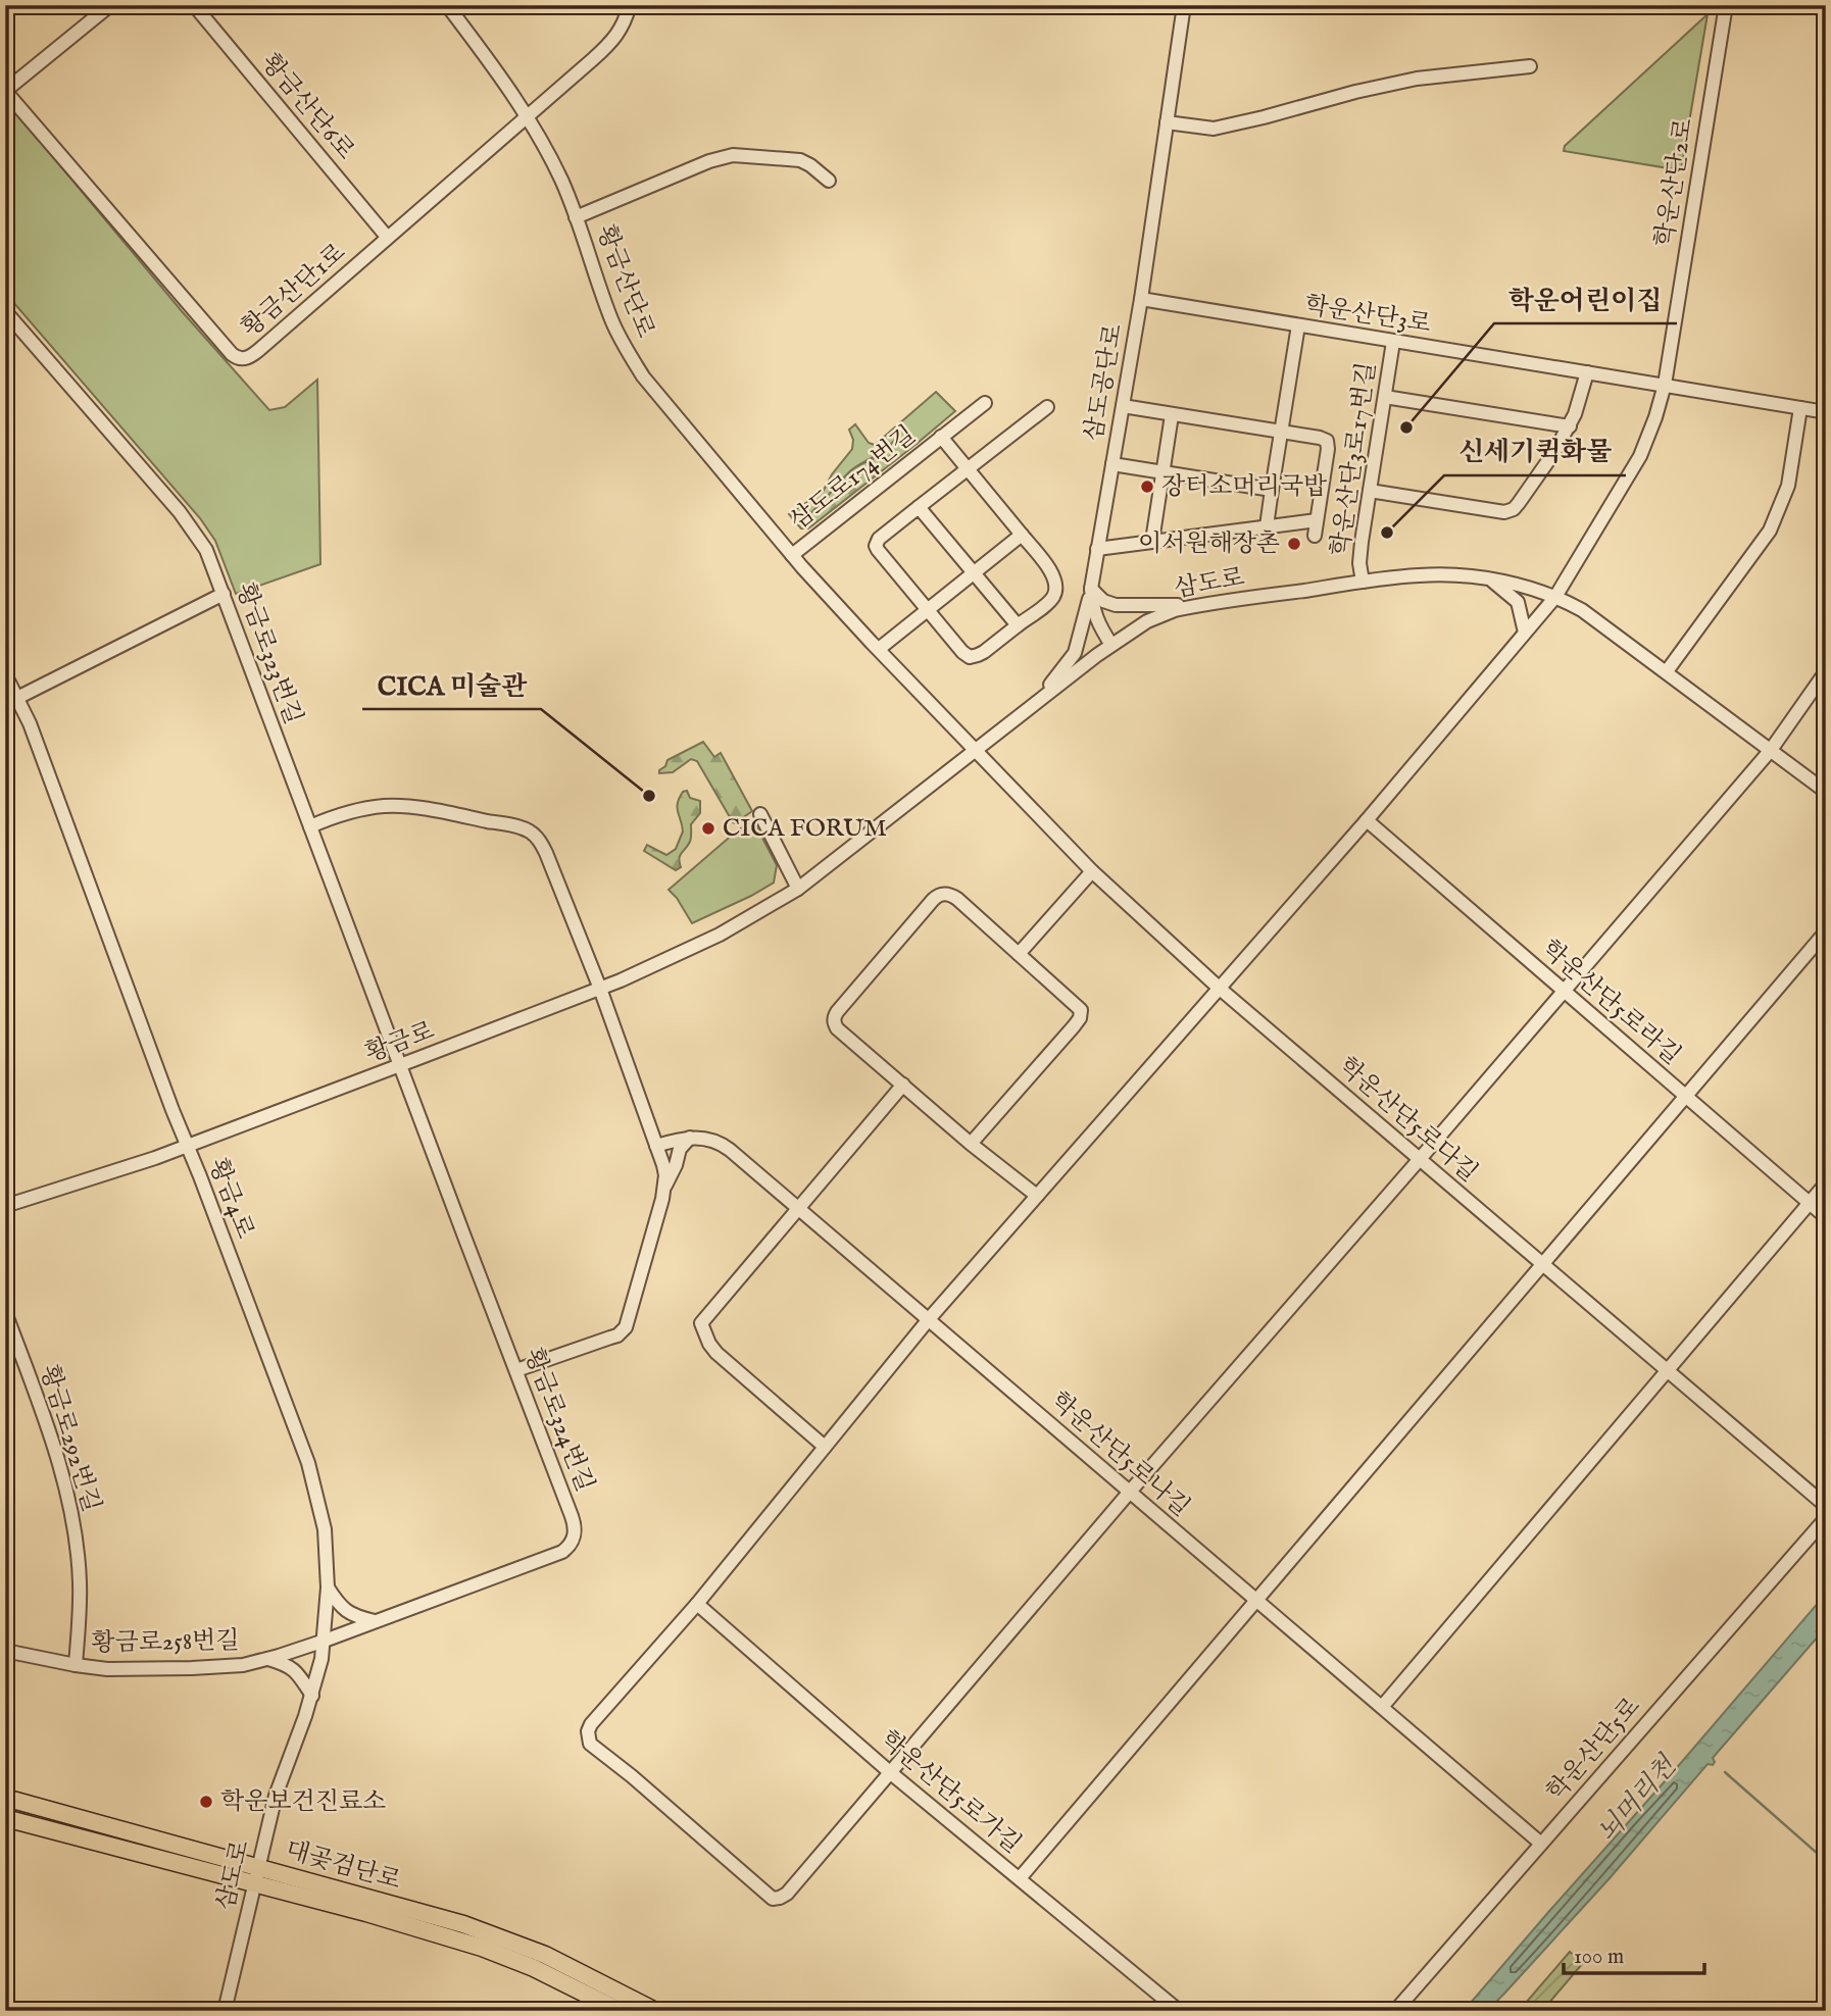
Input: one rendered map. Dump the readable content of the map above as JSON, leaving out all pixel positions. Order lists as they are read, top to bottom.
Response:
{
  "streets": {
    "main road": ["대곶검단로"],
    "street": [
      "황금산단6로",
      "학운산단2로",
      "황금산단로",
      "황금산단1로",
      "학운산단3로",
      "삼도공단로",
      "학운산단3로17번길",
      "삼도로174번길",
      "삼도로",
      "황금로323번길",
      "학운산단5로라길",
      "황금로",
      "학운산단5로다길",
      "황금4로",
      "황금로324번길",
      "황금로292번길",
      "학운산단5로나길",
      "황금로258번길",
      "학운산단5로",
      "학운산단5로가길"
    ]
  },
  "crossings": [
    ["황금산단6로", "황금산단1로"],
    ["학운산단2로", "학운산단3로"],
    ["학운산단2로", "삼도로"],
    ["학운산단2로", "학운산단5로라길"],
    ["학운산단2로", "학운산단5로다길"],
    ["학운산단2로", "학운산단5로나길"],
    ["학운산단2로", "학운산단5로가길"],
    ["황금산단로", "황금산단1로"],
    ["황금산단로", "삼도로174번길"],
    ["학운산단3로", "삼도공단로"],
    ["학운산단3로", "학운산단3로17번길"],
    ["삼도공단로", "삼도로"],
    ["학운산단3로17번길", "삼도로"],
    ["삼도로174번길", "삼도로"],
    ["삼도로174번길", "학운산단5로다길"],
    ["삼도로", "황금로"],
    ["삼도로", "학운산단5로다길"],
    ["삼도로", "황금4로"],
    ["삼도로", "대곶검단로"],
    ["황금로323번길", "황금로"],
    ["황금로323번길", "황금로324번길"],
    ["황금로", "황금4로"],
    ["황금로", "황금로324번길"],
    ["황금4로", "황금로324번길"],
    ["황금4로", "황금로258번길"],
    ["황금로324번길", "황금로258번길"],
    ["황금로292번길", "황금로258번길"],
    ["학운산단5로나길", "학운산단5로"]
  ],
  "water": ["뇌머리천"],
  "places": [
    "학운어린이집",
    "장터소머리국밥",
    "신세기퀵화물",
    "이서원해장촌",
    "CICA 미술관",
    "CICA FORUM",
    "학운보건진료소"
  ],
  "scale_bar": "100 m"
}
